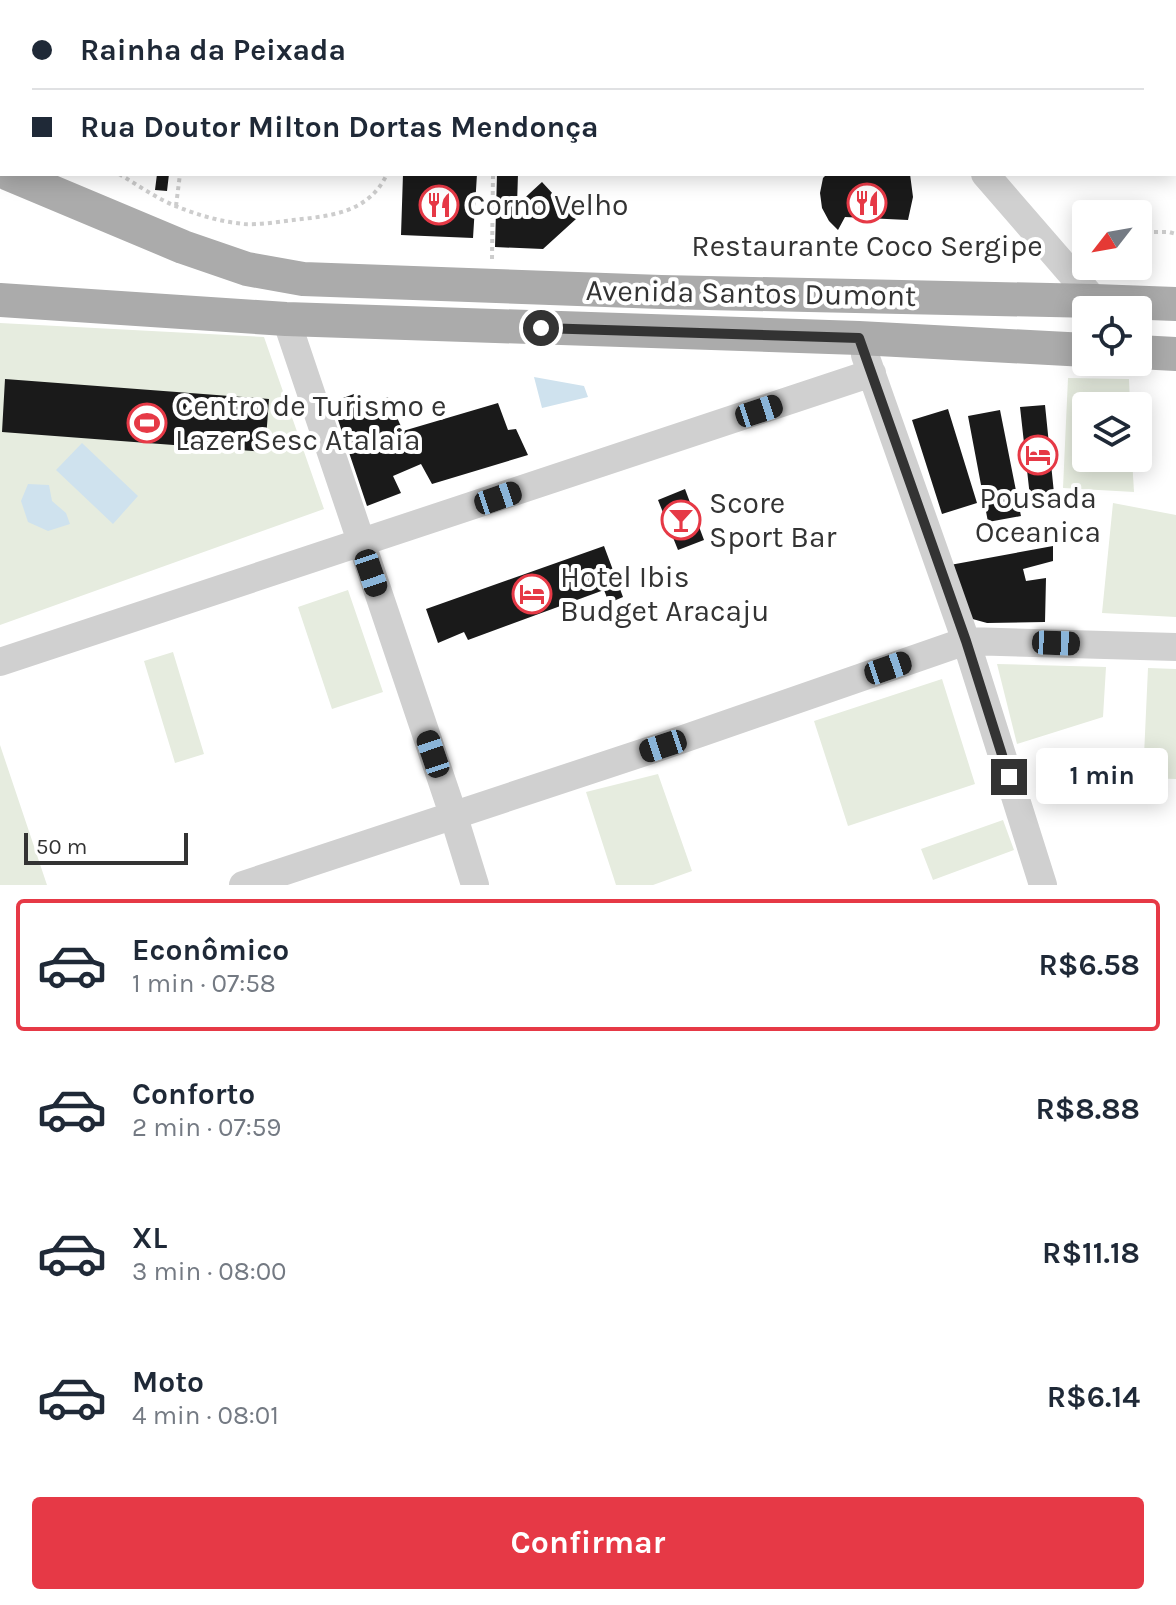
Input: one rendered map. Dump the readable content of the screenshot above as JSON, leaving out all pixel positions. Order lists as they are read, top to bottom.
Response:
{
  "streets": {
    "main road": ["Avenida Santos Dumont"]
  },
  "places": {
    "restaurant": ["Restaurante Coco Sergipe", "Corno Velho"],
    "sports": ["Centro de Turismo e Lazer Sesc Atalaia"],
    "hotel": ["Pousada Oceanica", "Hotel Ibis Budget Aracaju"],
    "bar": ["Score Sport Bar"]
  },
  "scale_bar": "50 m",
  "north": "bottom left",
  "page": {
    "banner": ["Rainha da Peixada", "Rua Doutor Milton Dortas Mendonça"],
    "bubble": "1 min",
    "scale": "50 m",
    "list": [
      {
        "name": "Econômico",
        "note": "1 min · 07:58",
        "value": "R$6.58"
      },
      {
        "name": "Conforto",
        "note": "2 min · 07:59",
        "value": "R$8.88"
      },
      {
        "name": "XL",
        "note": "3 min · 08:00",
        "value": "R$11.18"
      },
      {
        "name": "Moto",
        "note": "4 min · 08:01",
        "value": "R$6.14"
      }
    ],
    "buttons": "Confirmar"
  }
}
